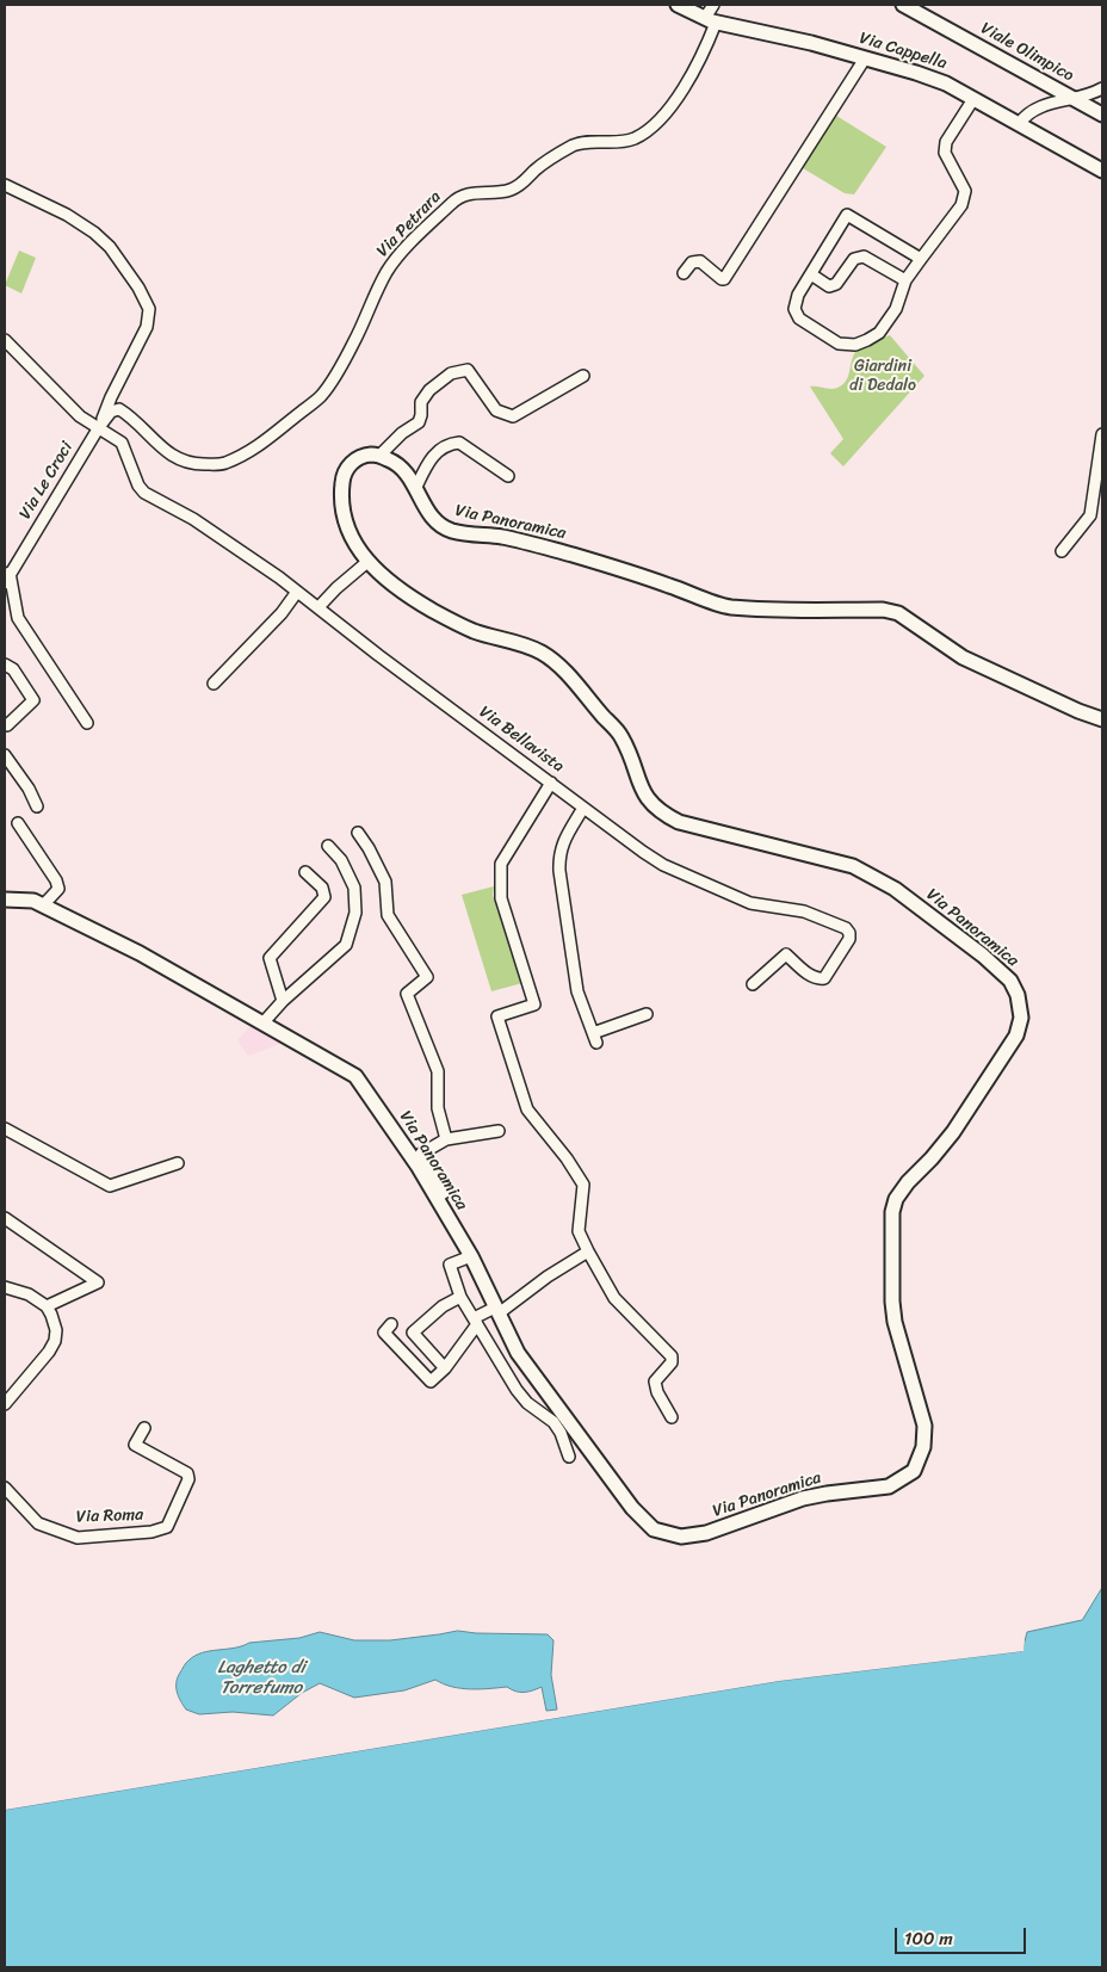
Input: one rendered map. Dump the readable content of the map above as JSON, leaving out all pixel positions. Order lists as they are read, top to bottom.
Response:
{
  "streets": {
    "street": [
      "Via Cappella",
      "Viale Olimpico",
      "Via Petrara",
      "Via Le Croci",
      "Via Panoramica",
      "Via Bellavista",
      "Via Roma"
    ]
  },
  "crossings": [
    ["Via Cappella", "Via Petrara"],
    ["Via Petrara", "Via Le Croci"],
    ["Via Petrara", "Via Bellavista"],
    ["Via Le Croci", "Via Bellavista"]
  ],
  "water": ["Laghetto di Torrefumo"],
  "parks": ["Giardini di Dedalo"],
  "scale_bar": "100 m"
}
